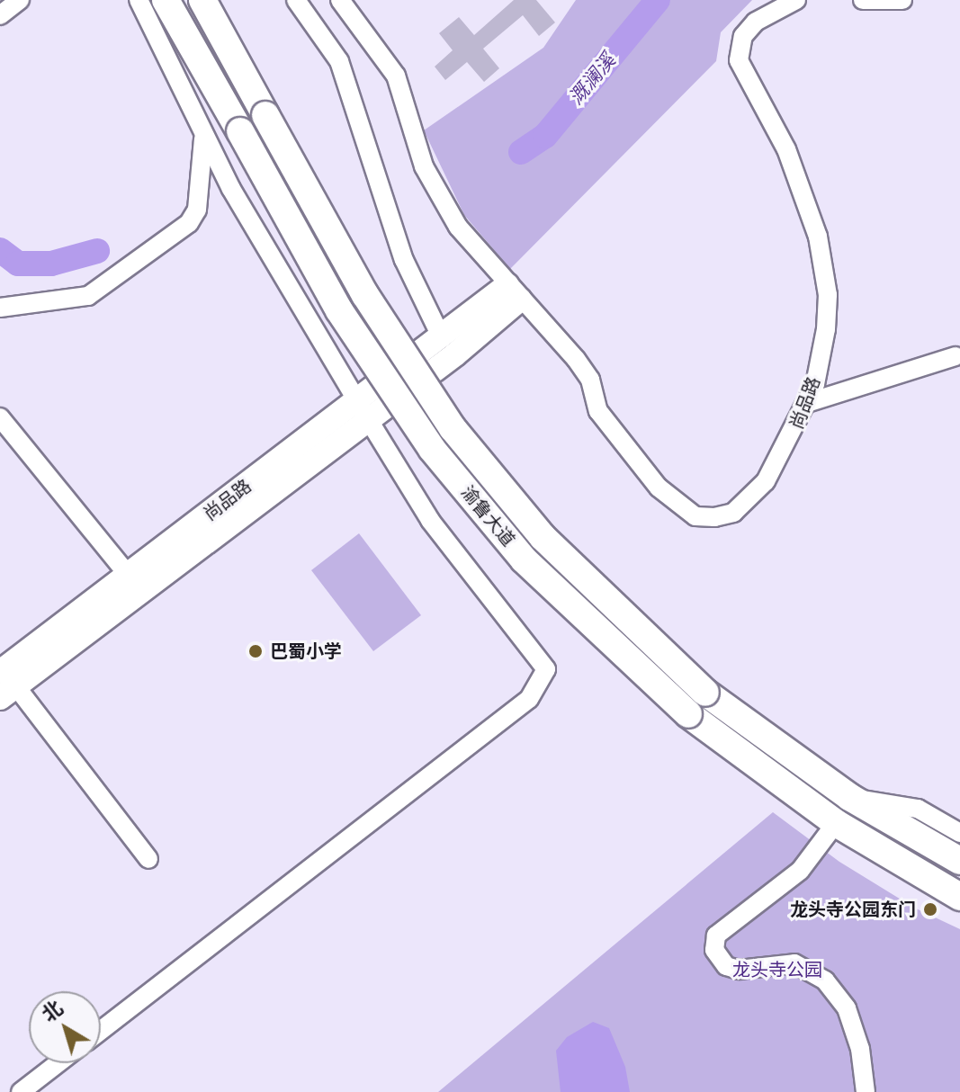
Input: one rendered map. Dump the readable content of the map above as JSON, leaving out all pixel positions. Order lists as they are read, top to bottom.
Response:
{
  "streets": {
    "highway": ["渝鲁大道"],
    "main road": ["尚品路"]
  },
  "water": ["溉澜溪"],
  "parks": ["龙头寺公园"],
  "places": ["巴蜀小学", "龙头寺公园东门"],
  "north": "top left"
}
